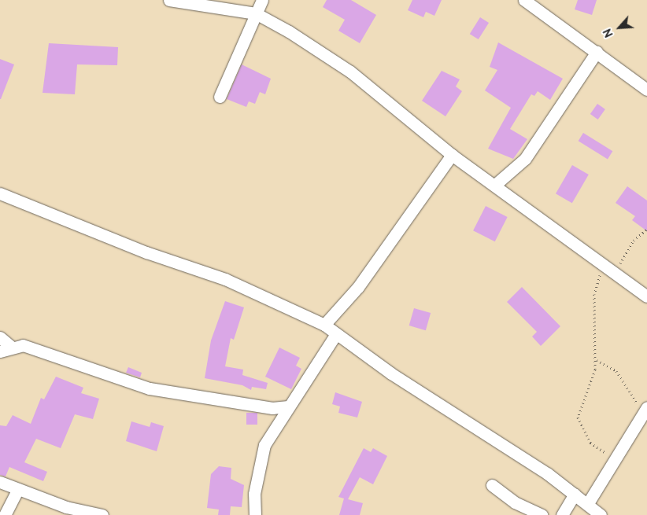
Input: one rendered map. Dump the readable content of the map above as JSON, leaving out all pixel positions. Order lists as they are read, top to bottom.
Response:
{
  "north": "bottom left"
}
